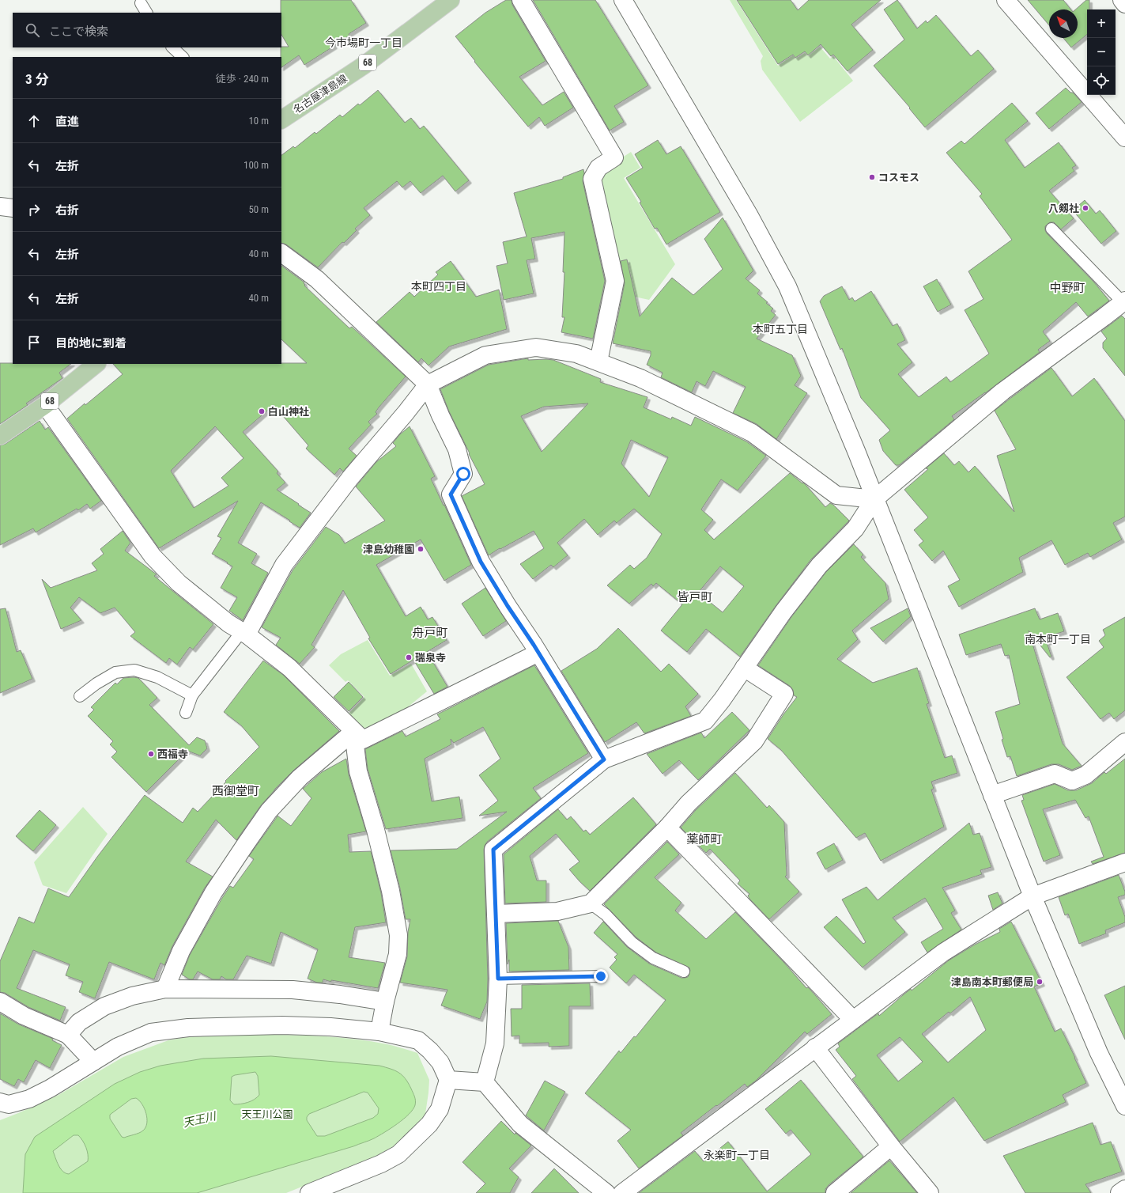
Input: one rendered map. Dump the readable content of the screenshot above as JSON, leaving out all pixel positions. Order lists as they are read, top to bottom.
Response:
{
  "streets": {
    "main road": ["68", "名古屋津島線"]
  },
  "districts": [
    "今市場町一丁目",
    "本町四丁目",
    "中野町",
    "本町五丁目",
    "皆戸町",
    "舟戸町",
    "南本町一丁目",
    "西御堂町",
    "薬師町",
    "永楽町一丁目"
  ],
  "water": ["天王川"],
  "parks": ["天王川公園"],
  "places": [
    "コスモス",
    "八剱社",
    "白山神社",
    "津島幼稚園",
    "瑞泉寺",
    "西福寺",
    "津島南本町郵便局"
  ],
  "north": "top left",
  "page": {
    "map_buttons": ["+", "−"],
    "search": "ここで検索",
    "heading": ["3 分", "徒歩 · 240 m"],
    "list": [
      ["直進", "10 m"],
      ["左折", "100 m"],
      ["右折", "50 m"],
      ["左折", "40 m"],
      ["左折", "40 m"],
      "目的地に到着"
    ]
  }
}
